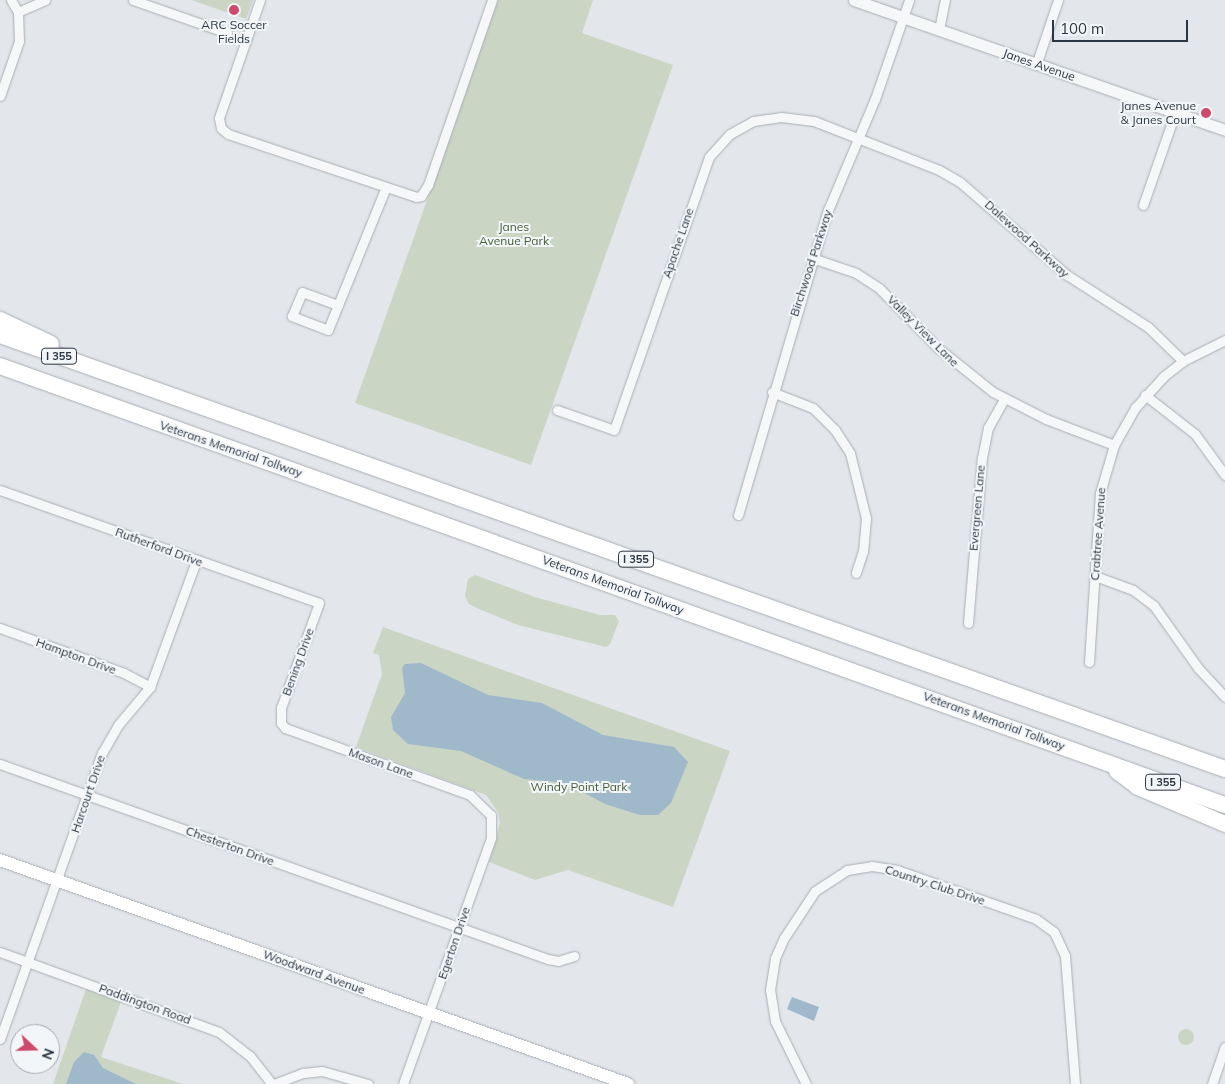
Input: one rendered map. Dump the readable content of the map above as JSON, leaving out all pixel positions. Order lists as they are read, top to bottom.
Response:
{
  "streets": {
    "highway": ["I 355", "Veterans Memorial Tollway"],
    "main road": ["Woodward Avenue"],
    "street": [
      "Janes Avenue",
      "Dalewood Parkway",
      "Apache Lane",
      "Birchwood Parkway",
      "Valley View Lane",
      "Evergreen Lane",
      "Crabtree Avenue",
      "Rutherford Drive",
      "Hampton Drive",
      "Bening Drive",
      "Mason Lane",
      "Harcourt Drive",
      "Chesterton Drive",
      "Country Club Drive",
      "Egerton Drive",
      "Paddington Road"
    ]
  },
  "crossings": [
    ["Janes Avenue", "Birchwood Parkway"],
    ["Dalewood Parkway", "Apache Lane"],
    ["Dalewood Parkway", "Birchwood Parkway"],
    ["Dalewood Parkway", "Crabtree Avenue"],
    ["Apache Lane", "Birchwood Parkway"],
    ["Birchwood Parkway", "Valley View Lane"],
    ["Valley View Lane", "Evergreen Lane"],
    ["Valley View Lane", "Crabtree Avenue"],
    ["Rutherford Drive", "Bening Drive"],
    ["Rutherford Drive", "Harcourt Drive"],
    ["Hampton Drive", "Harcourt Drive"],
    ["Bening Drive", "Mason Lane"],
    ["Mason Lane", "Egerton Drive"],
    ["Harcourt Drive", "Chesterton Drive"],
    ["Harcourt Drive", "Woodward Avenue"],
    ["Harcourt Drive", "Paddington Road"],
    ["Chesterton Drive", "Egerton Drive"],
    ["Egerton Drive", "Woodward Avenue"]
  ],
  "parks": ["Janes Avenue Park", "Windy Point Park"],
  "places": ["ARC Soccer Fields", "Janes Avenue & Janes Court"],
  "scale_bar": "100 m",
  "north": "right"
}
